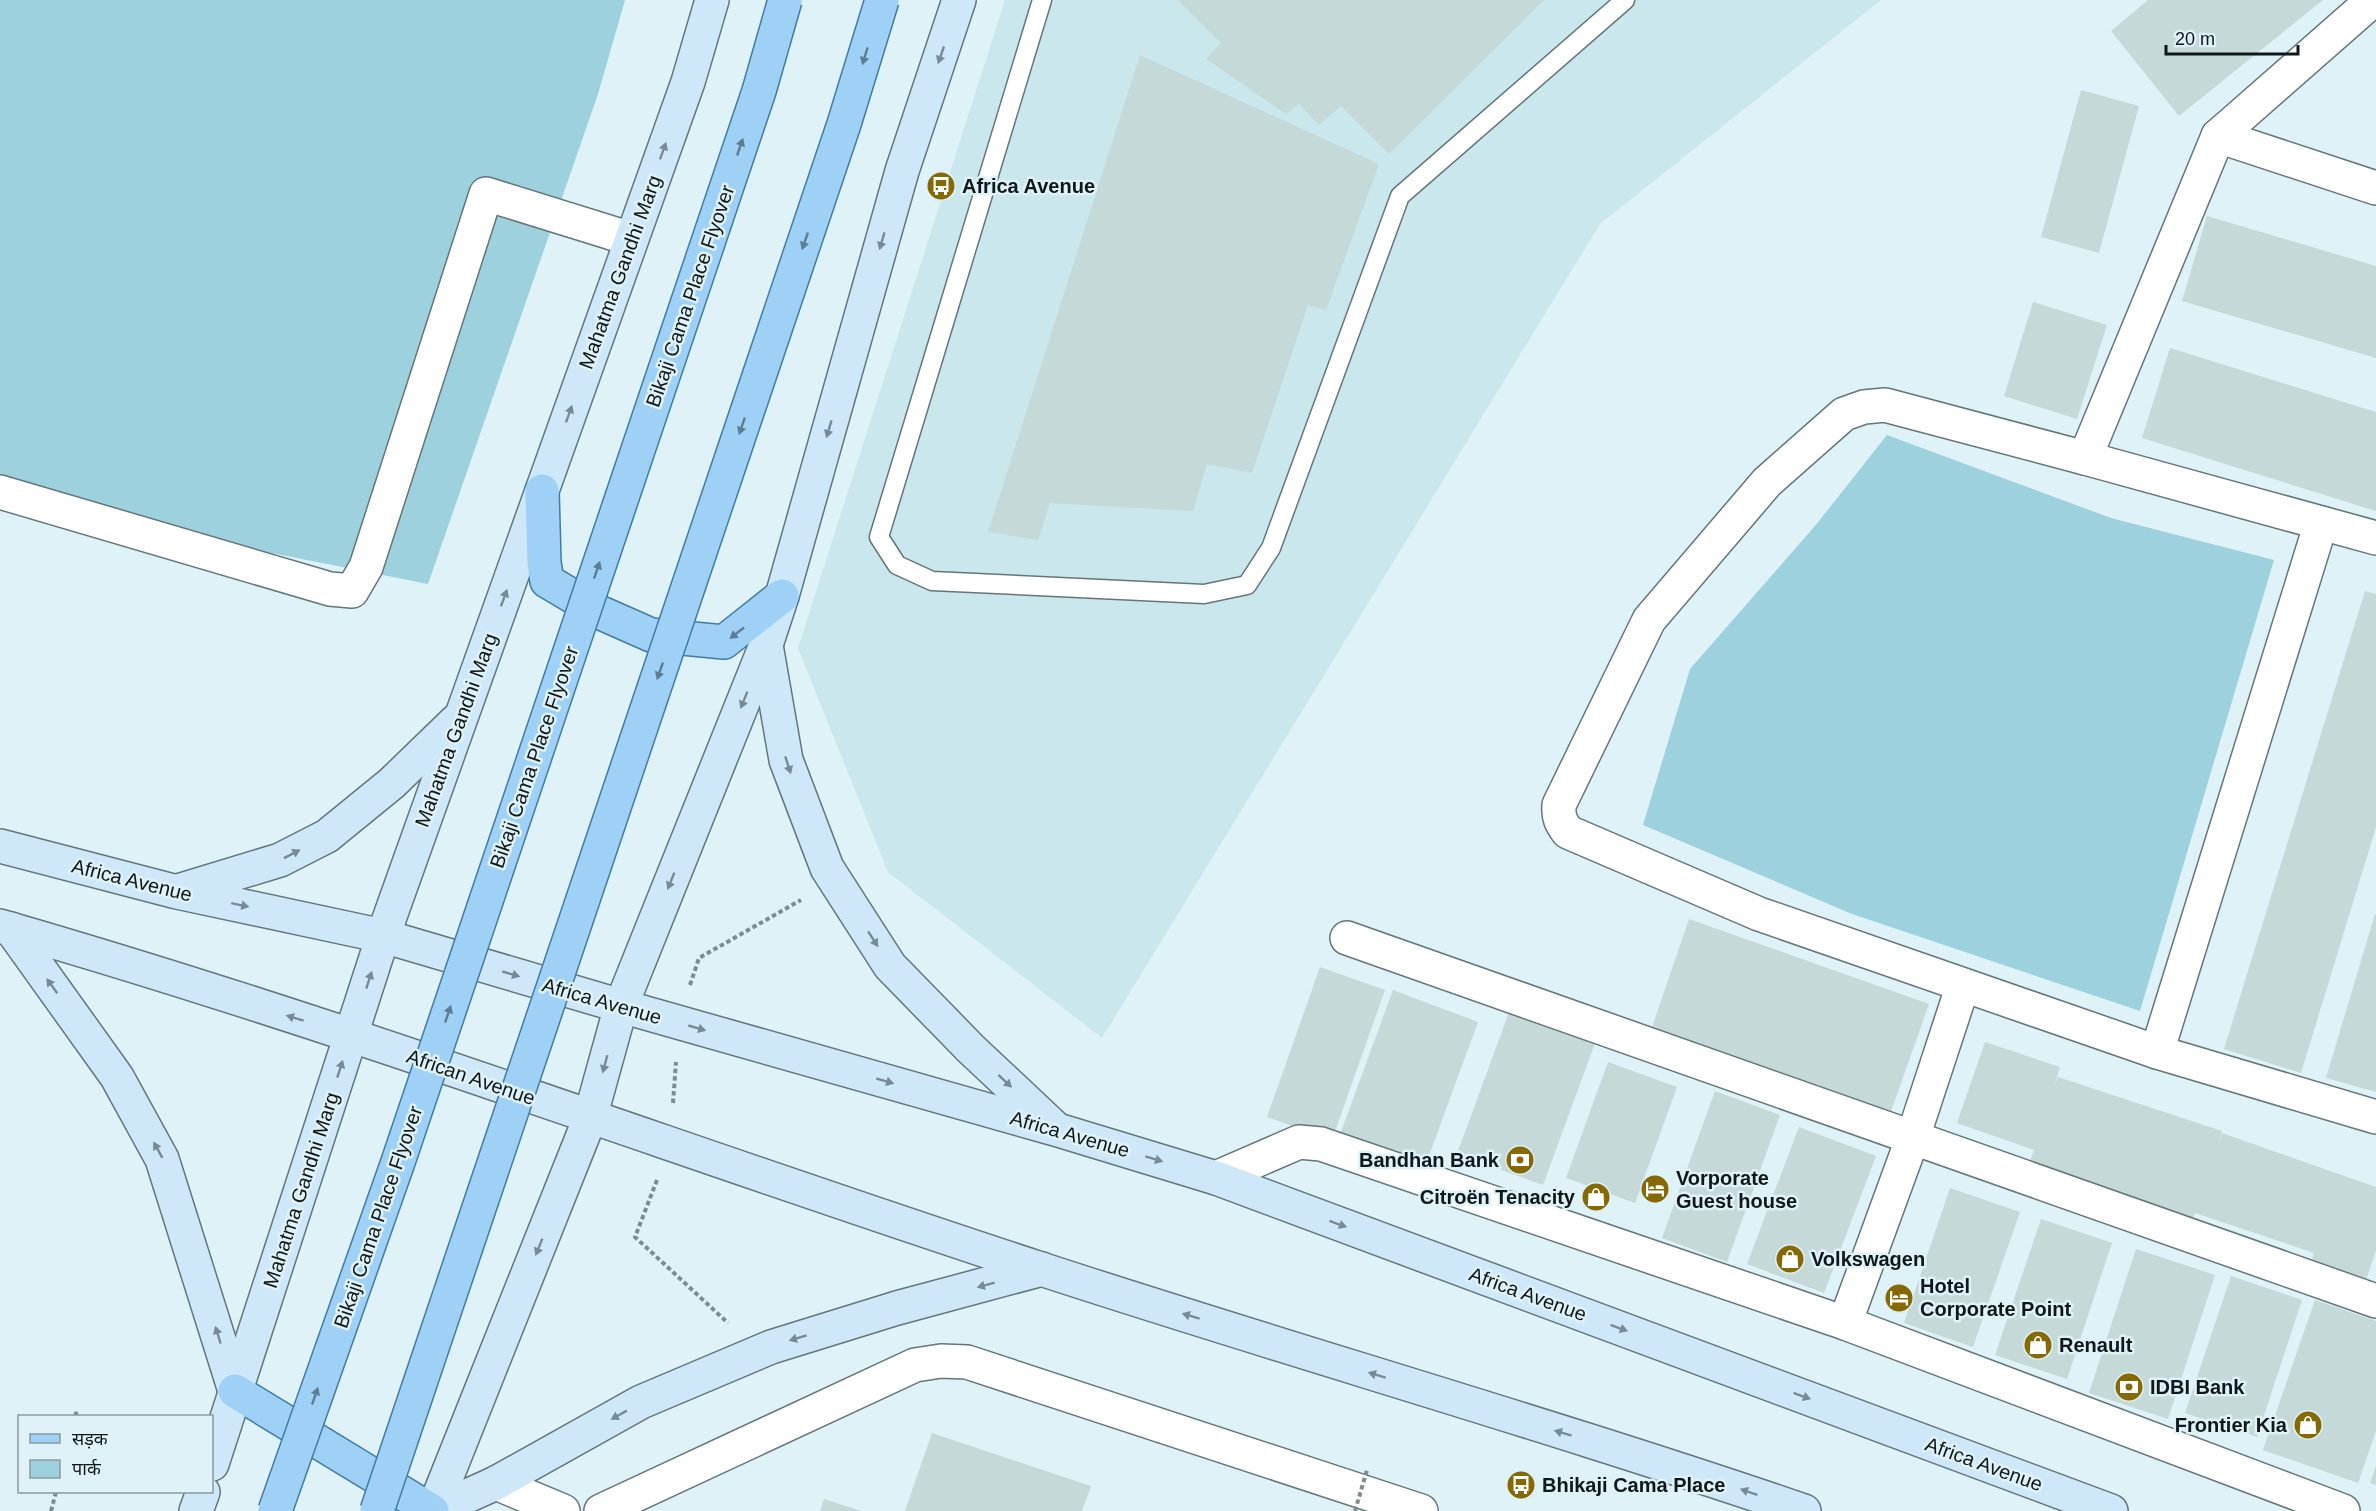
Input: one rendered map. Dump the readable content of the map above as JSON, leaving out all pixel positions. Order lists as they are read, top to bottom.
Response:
{
  "streets": {
    "main road": [
      "Mahatma Gandhi Marg",
      "Bikaji Cama Place Flyover",
      "Africa Avenue",
      "African Avenue"
    ]
  },
  "crossings": [
    ["Mahatma Gandhi Marg", "Africa Avenue"],
    ["Mahatma Gandhi Marg", "African Avenue"]
  ],
  "places": {
    "bus stop": ["Africa Avenue", "Bhikaji Cama Place"],
    "bank": ["Bandhan Bank", "IDBI Bank"],
    "hotel": ["Vorporate Guest house", "Hotel Corporate Point"],
    "shop": [
      "Citroën Tenacity",
      "Volkswagen",
      "Renault",
      "Frontier Kia"
    ]
  },
  "legend": ["सड़क", "पार्क"],
  "scale_bar": "20 m"
}
